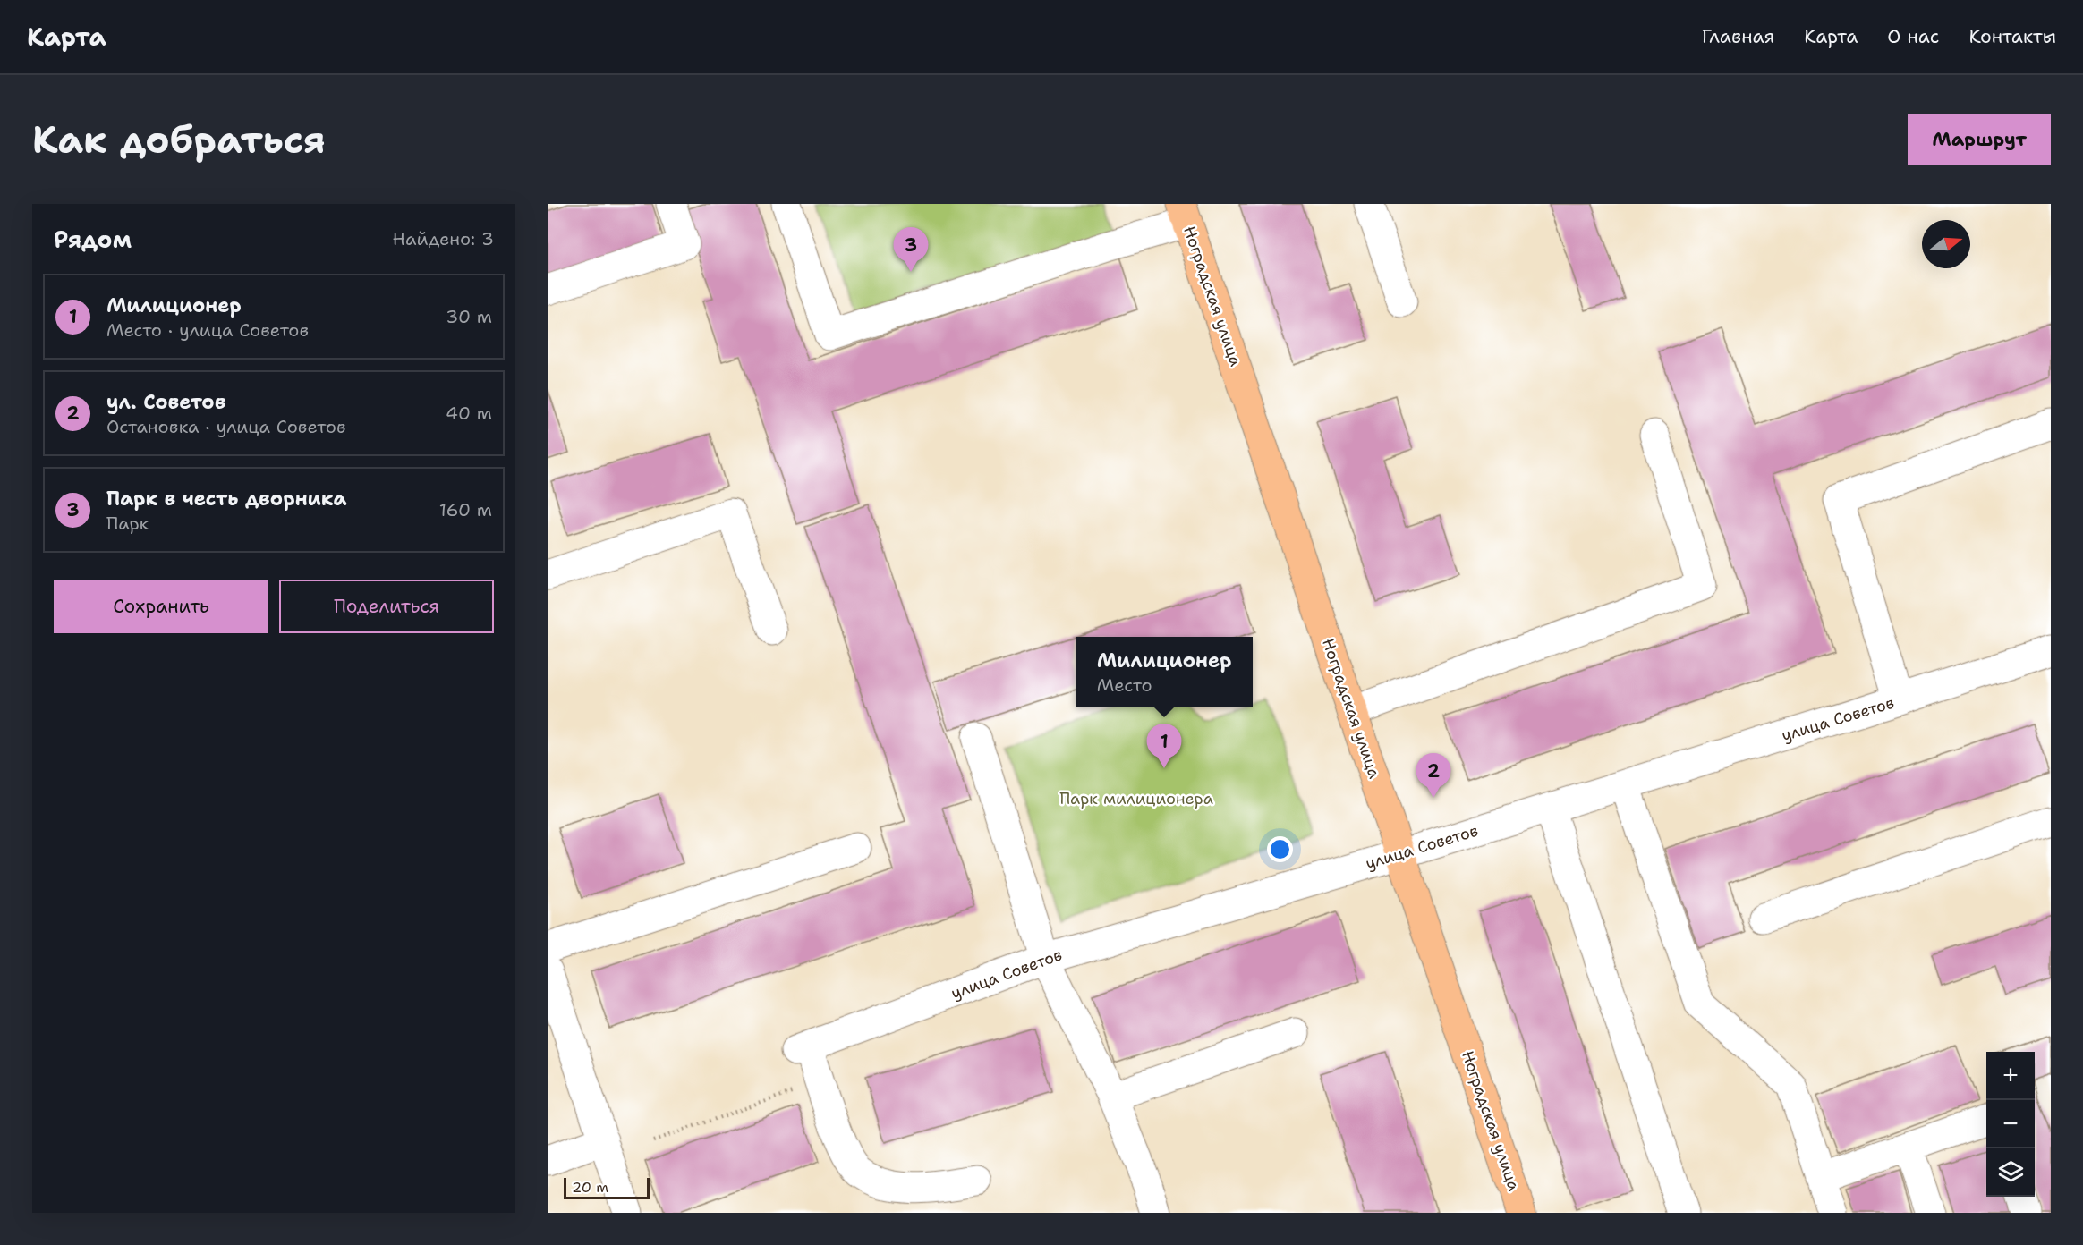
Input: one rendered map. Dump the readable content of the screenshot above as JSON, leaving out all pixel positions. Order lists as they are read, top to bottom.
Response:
{
  "streets": {
    "main road": ["Ноградская улица"],
    "street": ["улица Советов"]
  },
  "crossings": [
    ["Ноградская улица", "улица Советов"]
  ],
  "parks": ["Парк милиционера"],
  "scale_bar": "20 m",
  "north": "right",
  "page": {
    "header": "Карта",
    "nav": [
      "Главная",
      "Карта",
      "О нас",
      "Контакты"
    ],
    "buttons": [
      "Маршрут",
      ["Сохранить", "Поделиться"]
    ],
    "title": "Как добраться",
    "heading": ["Рядом", "Найдено: 3"],
    "pins": ["3", "1", "2"],
    "list": [
      {
        "mark": "1",
        "name": "Милиционер",
        "note": "Место · улица Советов",
        "value": "30 m"
      },
      {
        "mark": "2",
        "name": "ул. Советов",
        "note": "Остановка · улица Советов",
        "value": "40 m"
      },
      {
        "mark": "3",
        "name": "Парк в честь дворника",
        "note": "Парк",
        "value": "160 m"
      }
    ],
    "popup": ["Милиционер", "Место"],
    "map_buttons": ["+", "−"],
    "scale": "20 m"
  }
}
